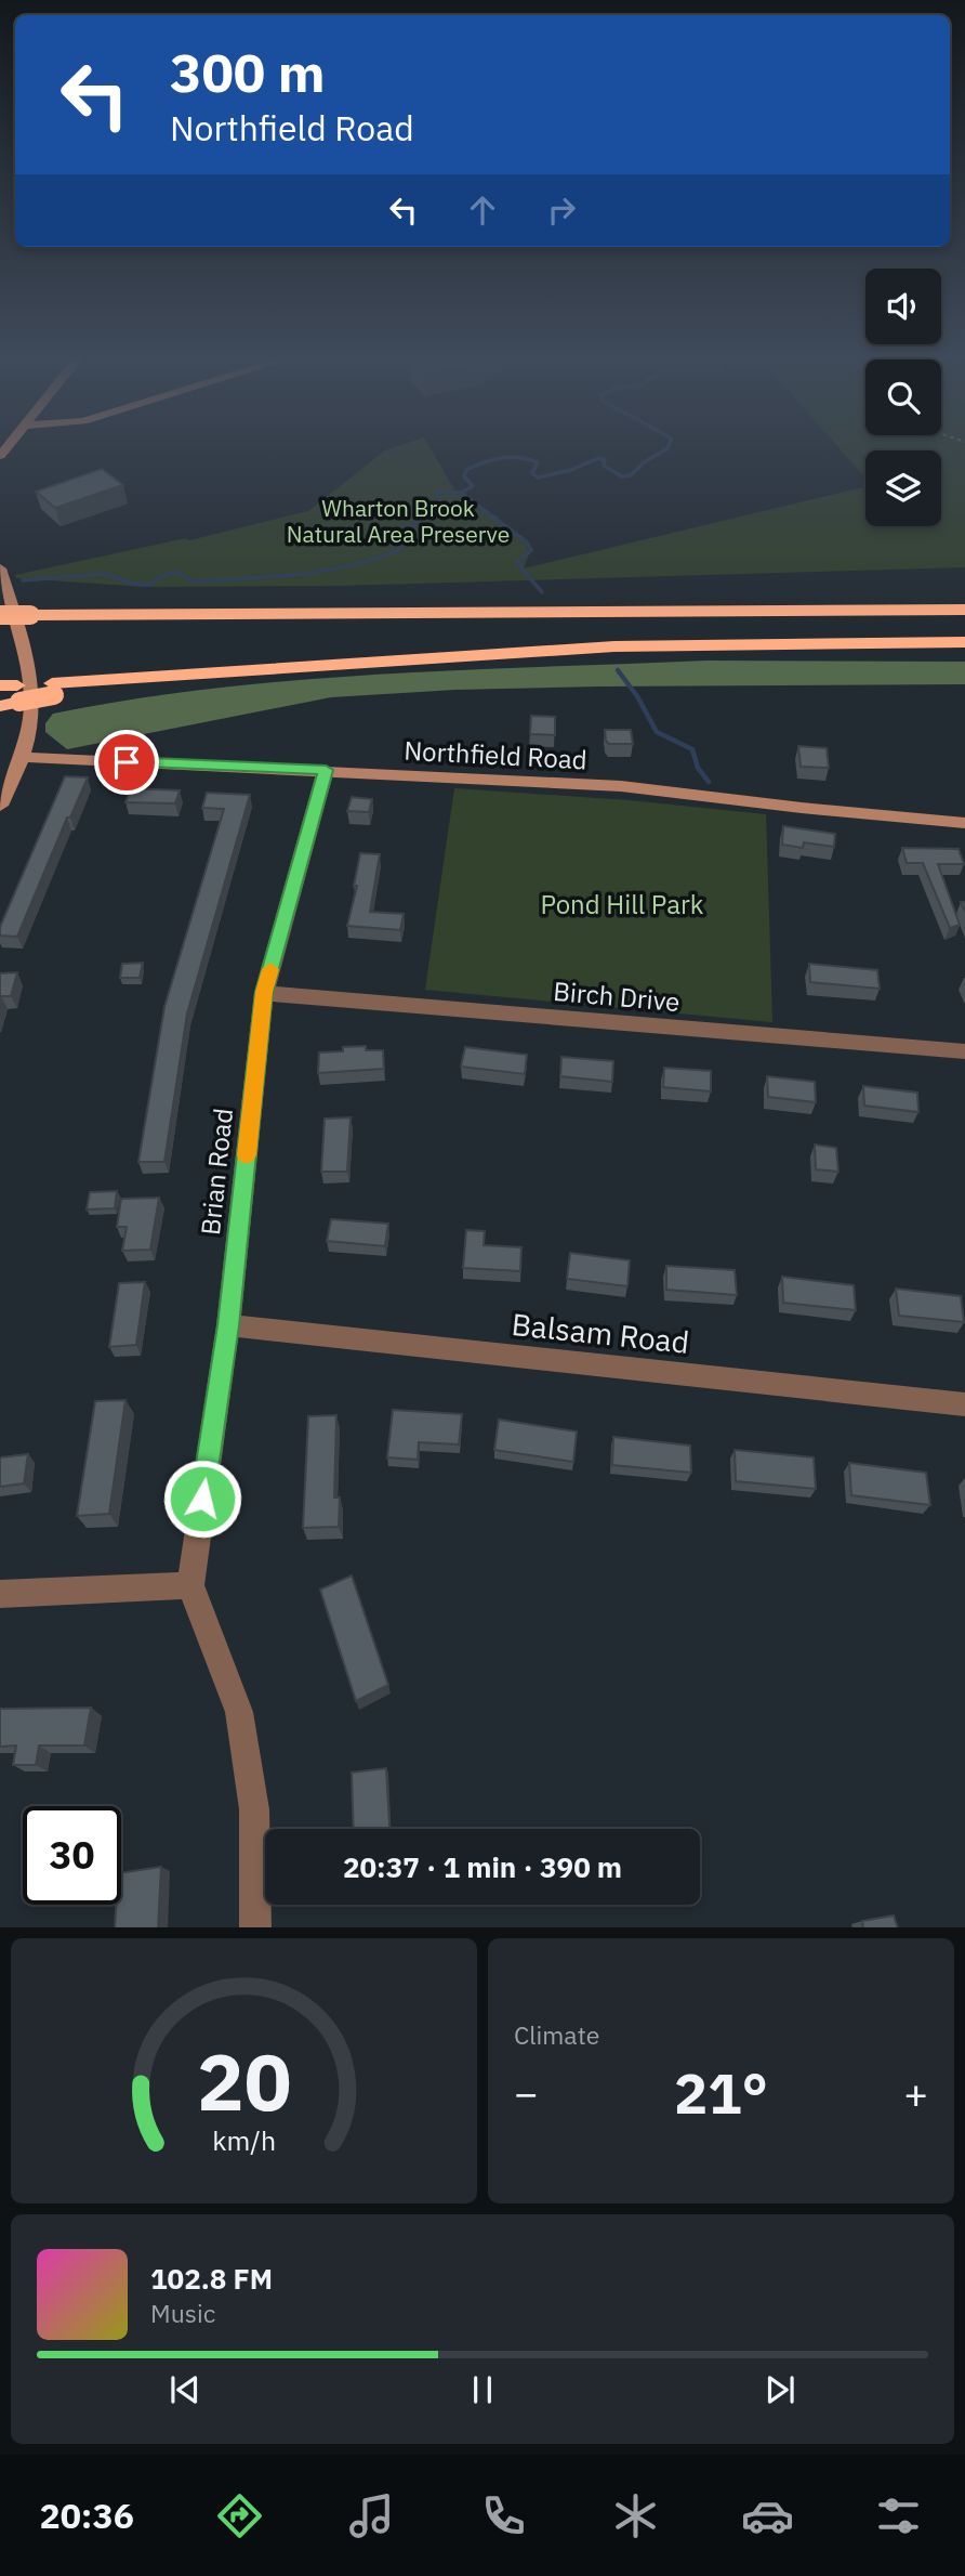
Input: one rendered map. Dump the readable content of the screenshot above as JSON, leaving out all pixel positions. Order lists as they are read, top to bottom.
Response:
{
  "streets": {
    "street": [
      "Northfield Road",
      "Birch Drive",
      "Brian Road",
      "Balsam Road"
    ]
  },
  "crossings": [
    ["Northfield Road", "Brian Road"],
    ["Birch Drive", "Brian Road"],
    ["Brian Road", "Balsam Road"]
  ],
  "parks": ["Wharton Brook Natural Area Preserve", "Pond Hill Park"],
  "page": {
    "turn": ["300 m", "Northfield Road"],
    "limit": "30",
    "trip": "20:37 · 1 min · 390 m",
    "tile": "Climate",
    "heat": ["−", "21°", "+"],
    "song": ["102.8 FM", "Music"],
    "tabs": "20:36",
    "gauge": ["20", "km/h"]
  }
}
